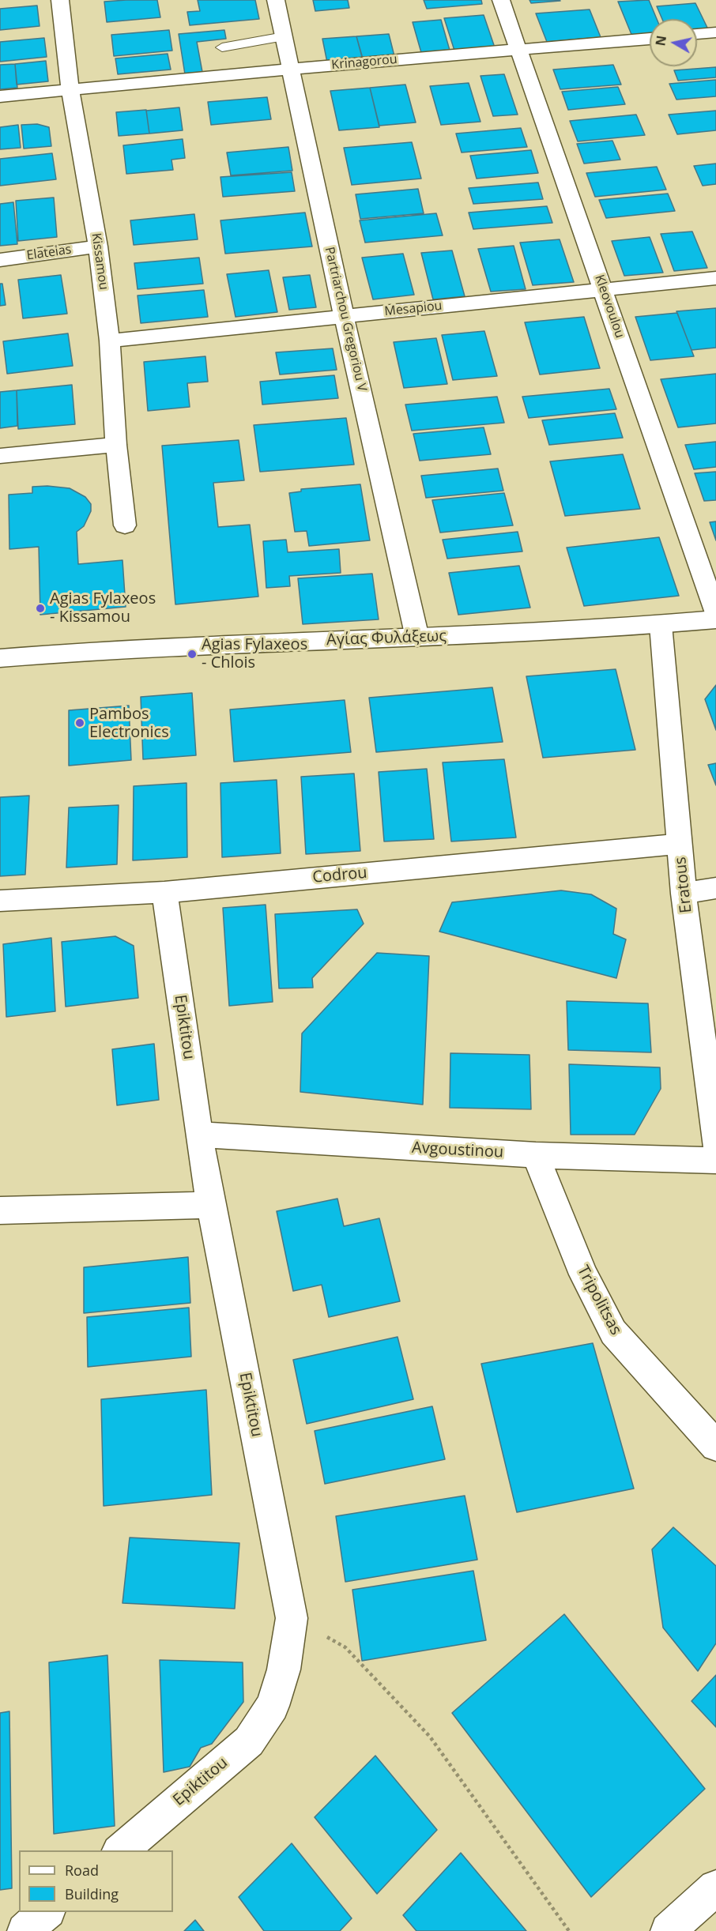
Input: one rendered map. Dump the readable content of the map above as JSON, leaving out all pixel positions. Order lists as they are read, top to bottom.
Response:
{
  "streets": {
    "street": [
      "Krinagorou",
      "Elateias",
      "Kissamou",
      "Kleovoulou",
      "Mesapiou",
      "Partriarchou Gregoriou V",
      "Αγίας Φυλάξεως",
      "Codrou",
      "Eratous",
      "Epiktitou",
      "Avgoustinou",
      "Tripolitsas"
    ]
  },
  "crossings": [
    ["Krinagorou", "Kissamou"],
    ["Krinagorou", "Kleovoulou"],
    ["Krinagorou", "Partriarchou Gregoriou V"],
    ["Elateias", "Kissamou"],
    ["Kissamou", "Mesapiou"],
    ["Kleovoulou", "Mesapiou"],
    ["Mesapiou", "Partriarchou Gregoriou V"],
    ["Partriarchou Gregoriou V", "Αγίας Φυλάξεως"],
    ["Αγίας Φυλάξεως", "Eratous"],
    ["Codrou", "Eratous"],
    ["Codrou", "Epiktitou"],
    ["Epiktitou", "Avgoustinou"],
    ["Avgoustinou", "Tripolitsas"]
  ],
  "places": ["Agias Fylaxeos - Kissamou", "Agias Fylaxeos - Chlois", "Pambos Electronics"],
  "legend": ["Road", "Building"],
  "north": "left"
}
